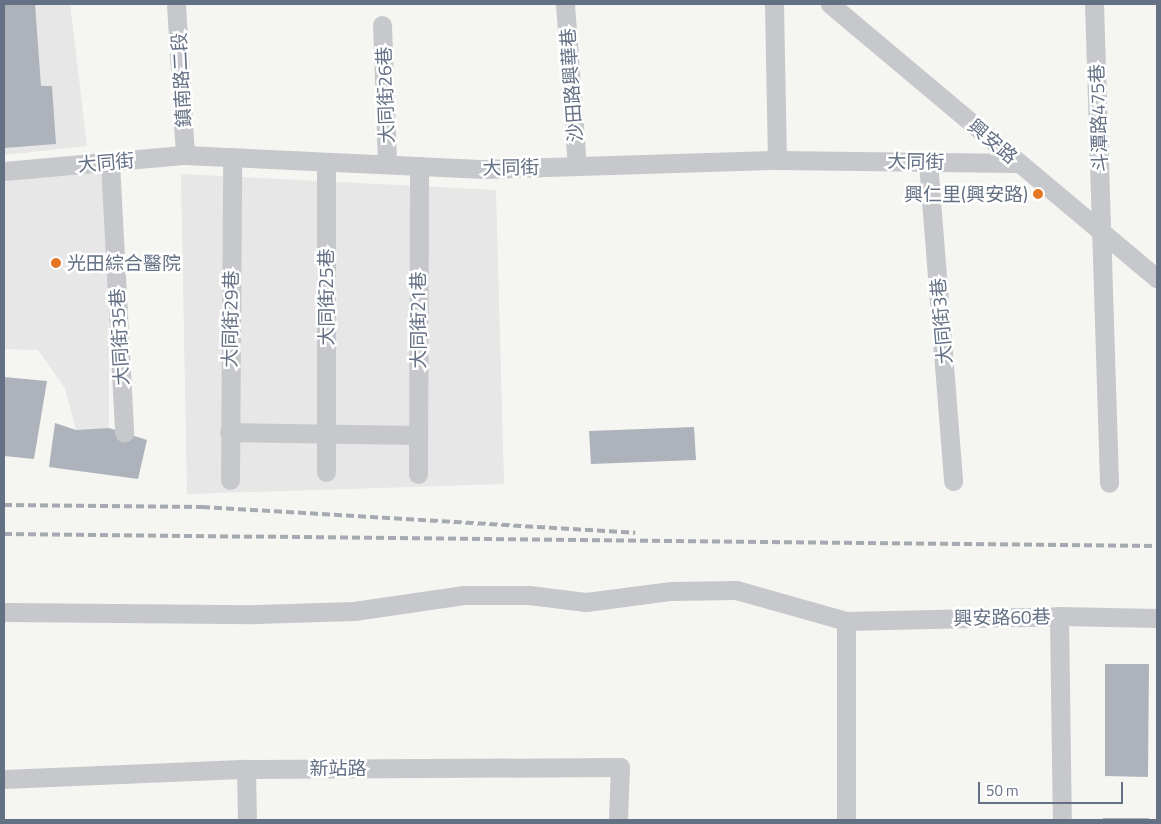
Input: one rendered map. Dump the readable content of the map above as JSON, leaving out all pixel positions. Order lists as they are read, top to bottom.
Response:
{
  "streets": {
    "street": [
      "鎮南路二段",
      "沙田路興華巷",
      "大同街26巷",
      "斗潭路475巷",
      "興安路",
      "大同街",
      "大同街25巷",
      "大同街29巷",
      "大同街21巷",
      "大同街3巷",
      "大同街35巷",
      "興安路60巷",
      "新站路"
    ]
  },
  "crossings": [
    ["鎮南路二段", "大同街"],
    ["沙田路興華巷", "大同街"],
    ["大同街26巷", "大同街"],
    ["斗潭路475巷", "興安路"],
    ["興安路", "大同街"],
    ["大同街", "大同街25巷"],
    ["大同街", "大同街29巷"],
    ["大同街", "大同街21巷"],
    ["大同街", "大同街3巷"],
    ["大同街", "大同街35巷"]
  ],
  "places": ["興仁里(興安路)", "光田綜合醫院"],
  "scale_bar": "50 m"
}
